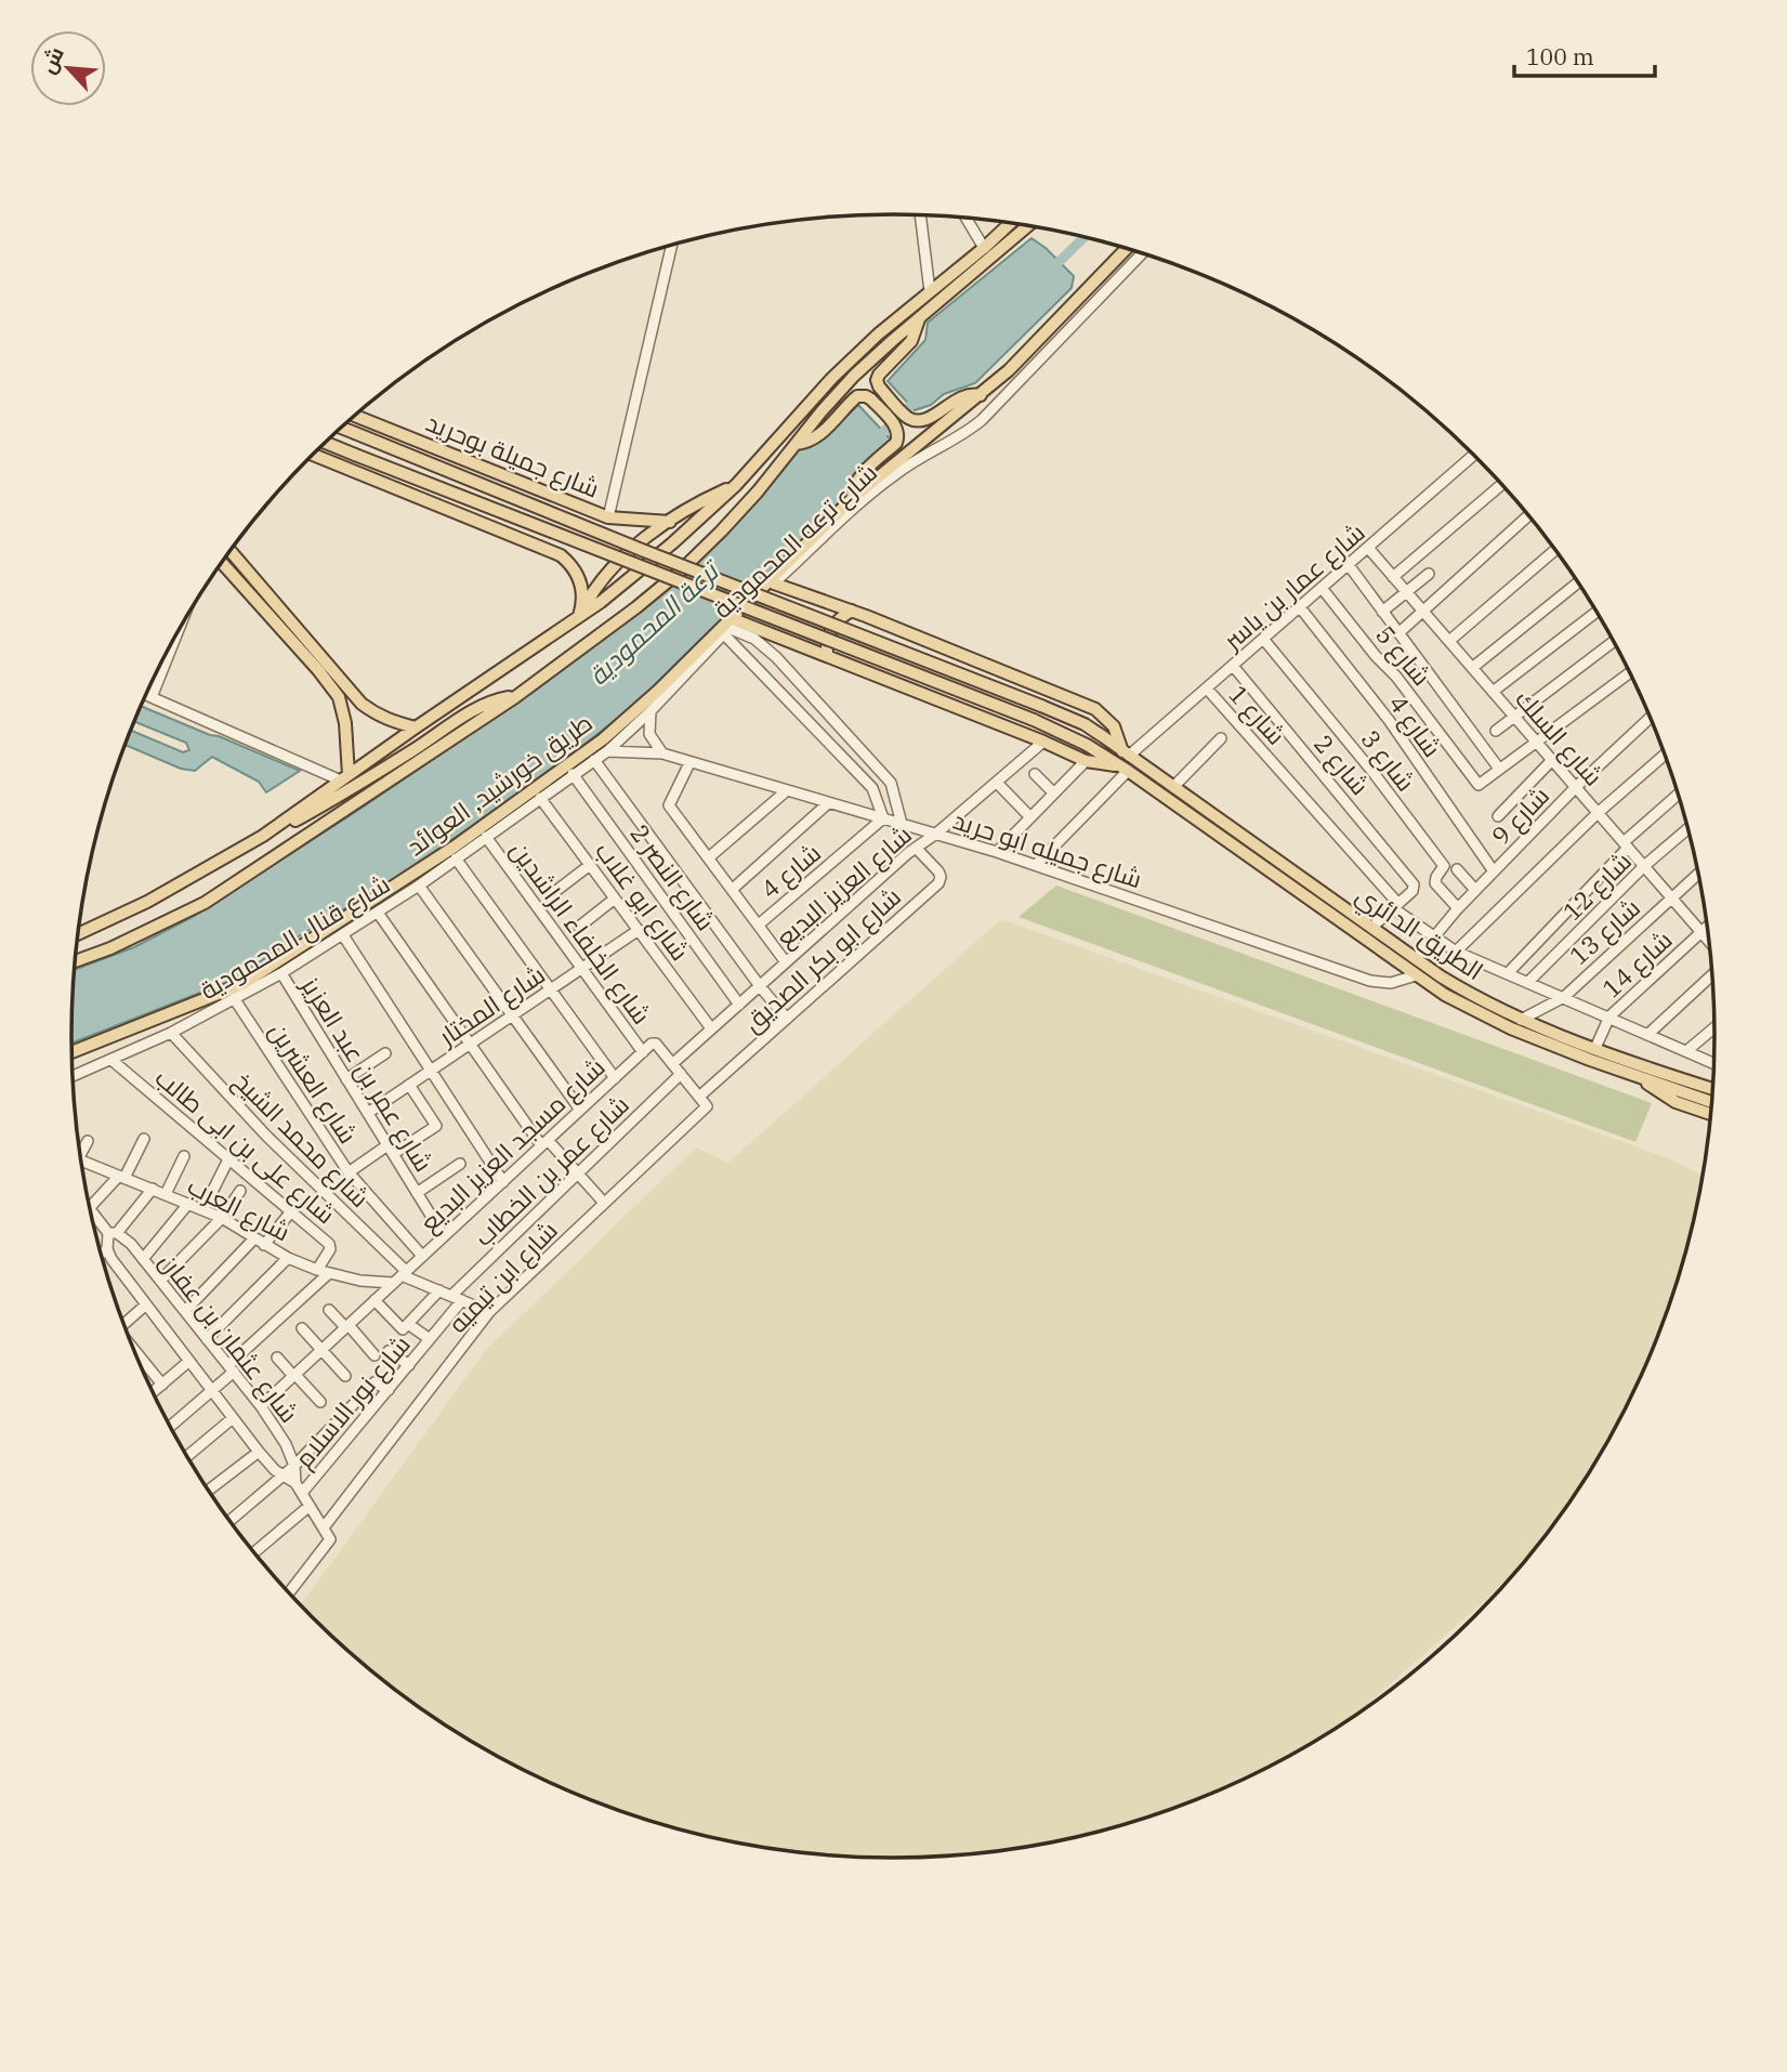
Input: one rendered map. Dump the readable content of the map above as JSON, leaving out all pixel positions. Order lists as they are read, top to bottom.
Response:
{
  "streets": {
    "main road": ["شارع جميلة بوحريد", "طريق خورشيد, العوائد", "الطريق الدائري"],
    "street": [
      "شارع ترعه المحمودية",
      "شارع عمار بن ياسر",
      "شارع 5",
      "شارع 1",
      "شارع 4",
      "شارع السلك",
      "شارع 3",
      "شارع 2",
      "شارع 9",
      "شارع جميله ابو حريد",
      "شارع النصر 2",
      "شارع العزيز البديع",
      "شارع 12",
      "شارع ابو غلاب",
      "شارع 13",
      "شارع الخلفاء الراشدين",
      "شارع قنال المحمودية",
      "شارع ابو بكر الصديق",
      "شارع 14",
      "شارع المختار",
      "شارع عمر بن عبد العزيز",
      "شارع العشرين",
      "شارع محمد الشيخ",
      "شارع مسجد العزيز البديع",
      "شارع على بن ابى طالب",
      "شارع عمر بن الخطاب",
      "شارع العرب",
      "شارع ابن تيميه",
      "شارع عثمان بن عفان",
      "شارع نور الاسلام"
    ]
  },
  "crossings": [
    ["شارع ترعه المحمودية", "شارع جميله ابو حريد"],
    ["شارع ترعه المحمودية", "شارع قنال المحمودية"],
    ["شارع عمار بن ياسر", "شارع 5"],
    ["شارع عمار بن ياسر", "شارع 1"],
    ["شارع عمار بن ياسر", "شارع 4"],
    ["شارع عمار بن ياسر", "شارع السلك"],
    ["شارع عمار بن ياسر", "شارع 3"],
    ["شارع عمار بن ياسر", "شارع 2"],
    ["شارع عمار بن ياسر", "شارع جميله ابو حريد"],
    ["شارع عمار بن ياسر", "الطريق الدائري"],
    ["شارع 1", "شارع 2"],
    ["شارع 1", "شارع 9"],
    ["شارع 1", "شارع 12"],
    ["شارع 1", "شارع 13"],
    ["شارع 1", "شارع 14"],
    ["شارع 4", "شارع 9"],
    ["شارع 4", "شارع جميله ابو حريد"],
    ["شارع السلك", "شارع 9"],
    ["شارع السلك", "شارع 12"],
    ["شارع السلك", "شارع 13"],
    ["شارع السلك", "شارع 14"],
    ["شارع 3", "شارع 9"],
    ["شارع 9", "الطريق الدائري"],
    ["شارع جميله ابو حريد", "شارع العزيز البديع"],
    ["شارع جميله ابو حريد", "الطريق الدائري"],
    ["شارع جميله ابو حريد", "شارع قنال المحمودية"],
    ["شارع النصر 2", "شارع العزيز البديع"],
    ["شارع النصر 2", "شارع قنال المحمودية"],
    ["شارع العزيز البديع", "شارع ابو غلاب"],
    ["شارع العزيز البديع", "شارع الخلفاء الراشدين"],
    ["شارع العزيز البديع", "شارع ابو بكر الصديق"],
    ["شارع ابو غلاب", "شارع قنال المحمودية"],
    ["شارع ابو غلاب", "شارع المختار"],
    ["شارع 13", "الطريق الدائري"],
    ["شارع الخلفاء الراشدين", "شارع قنال المحمودية"],
    ["شارع الخلفاء الراشدين", "شارع ابو بكر الصديق"],
    ["شارع الخلفاء الراشدين", "شارع المختار"],
    ["شارع الخلفاء الراشدين", "شارع مسجد العزيز البديع"],
    ["شارع الخلفاء الراشدين", "شارع عمر بن الخطاب"],
    ["شارع الخلفاء الراشدين", "شارع ابن تيميه"],
    ["الطريق الدائري", "شارع 14"],
    ["شارع قنال المحمودية", "شارع عمر بن عبد العزيز"],
    ["شارع قنال المحمودية", "شارع العشرين"],
    ["شارع قنال المحمودية", "شارع محمد الشيخ"],
    ["شارع قنال المحمودية", "شارع على بن ابى طالب"],
    ["شارع المختار", "شارع عمر بن عبد العزيز"],
    ["شارع عمر بن عبد العزيز", "شارع مسجد العزيز البديع"],
    ["شارع العشرين", "شارع مسجد العزيز البديع"],
    ["شارع محمد الشيخ", "شارع مسجد العزيز البديع"],
    ["شارع مسجد العزيز البديع", "شارع العرب"],
    ["شارع مسجد العزيز البديع", "شارع عثمان بن عفان"],
    ["شارع على بن ابى طالب", "شارع العرب"],
    ["شارع ابن تيميه", "شارع عثمان بن عفان"],
    ["شارع عثمان بن عفان", "شارع نور الاسلام"]
  ],
  "water": ["ترعة المحمودية"],
  "scale_bar": "100 m",
  "north": "top left"
}
